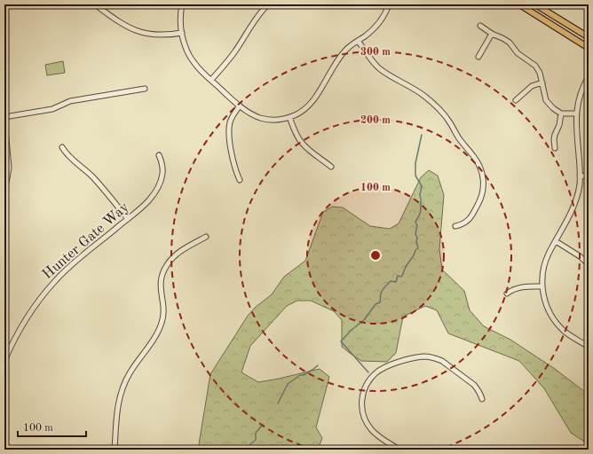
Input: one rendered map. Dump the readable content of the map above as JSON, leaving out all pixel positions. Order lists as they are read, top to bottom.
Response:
{
  "streets": {
    "street": ["Hunter Gate Way"]
  },
  "scale_bar": "100 m",
  "rings": ["300 m", "200 m", "100 m"]
}
